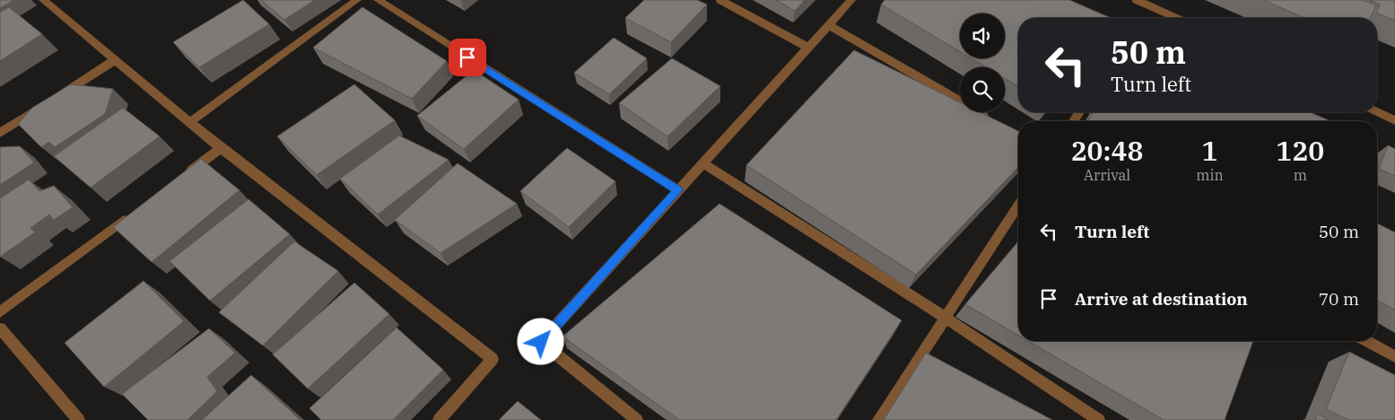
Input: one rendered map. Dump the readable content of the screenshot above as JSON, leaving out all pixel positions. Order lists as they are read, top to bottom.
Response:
{
  "page": {
    "turn": ["50 m", "Turn left"],
    "eta": [
      "20:48",
      "Arrival",
      "1",
      "min",
      "120",
      "m"
    ],
    "list": [
      {
        "name": "Turn left",
        "value": "50 m"
      },
      {
        "name": "Arrive at destination",
        "value": "70 m"
      }
    ]
  }
}
